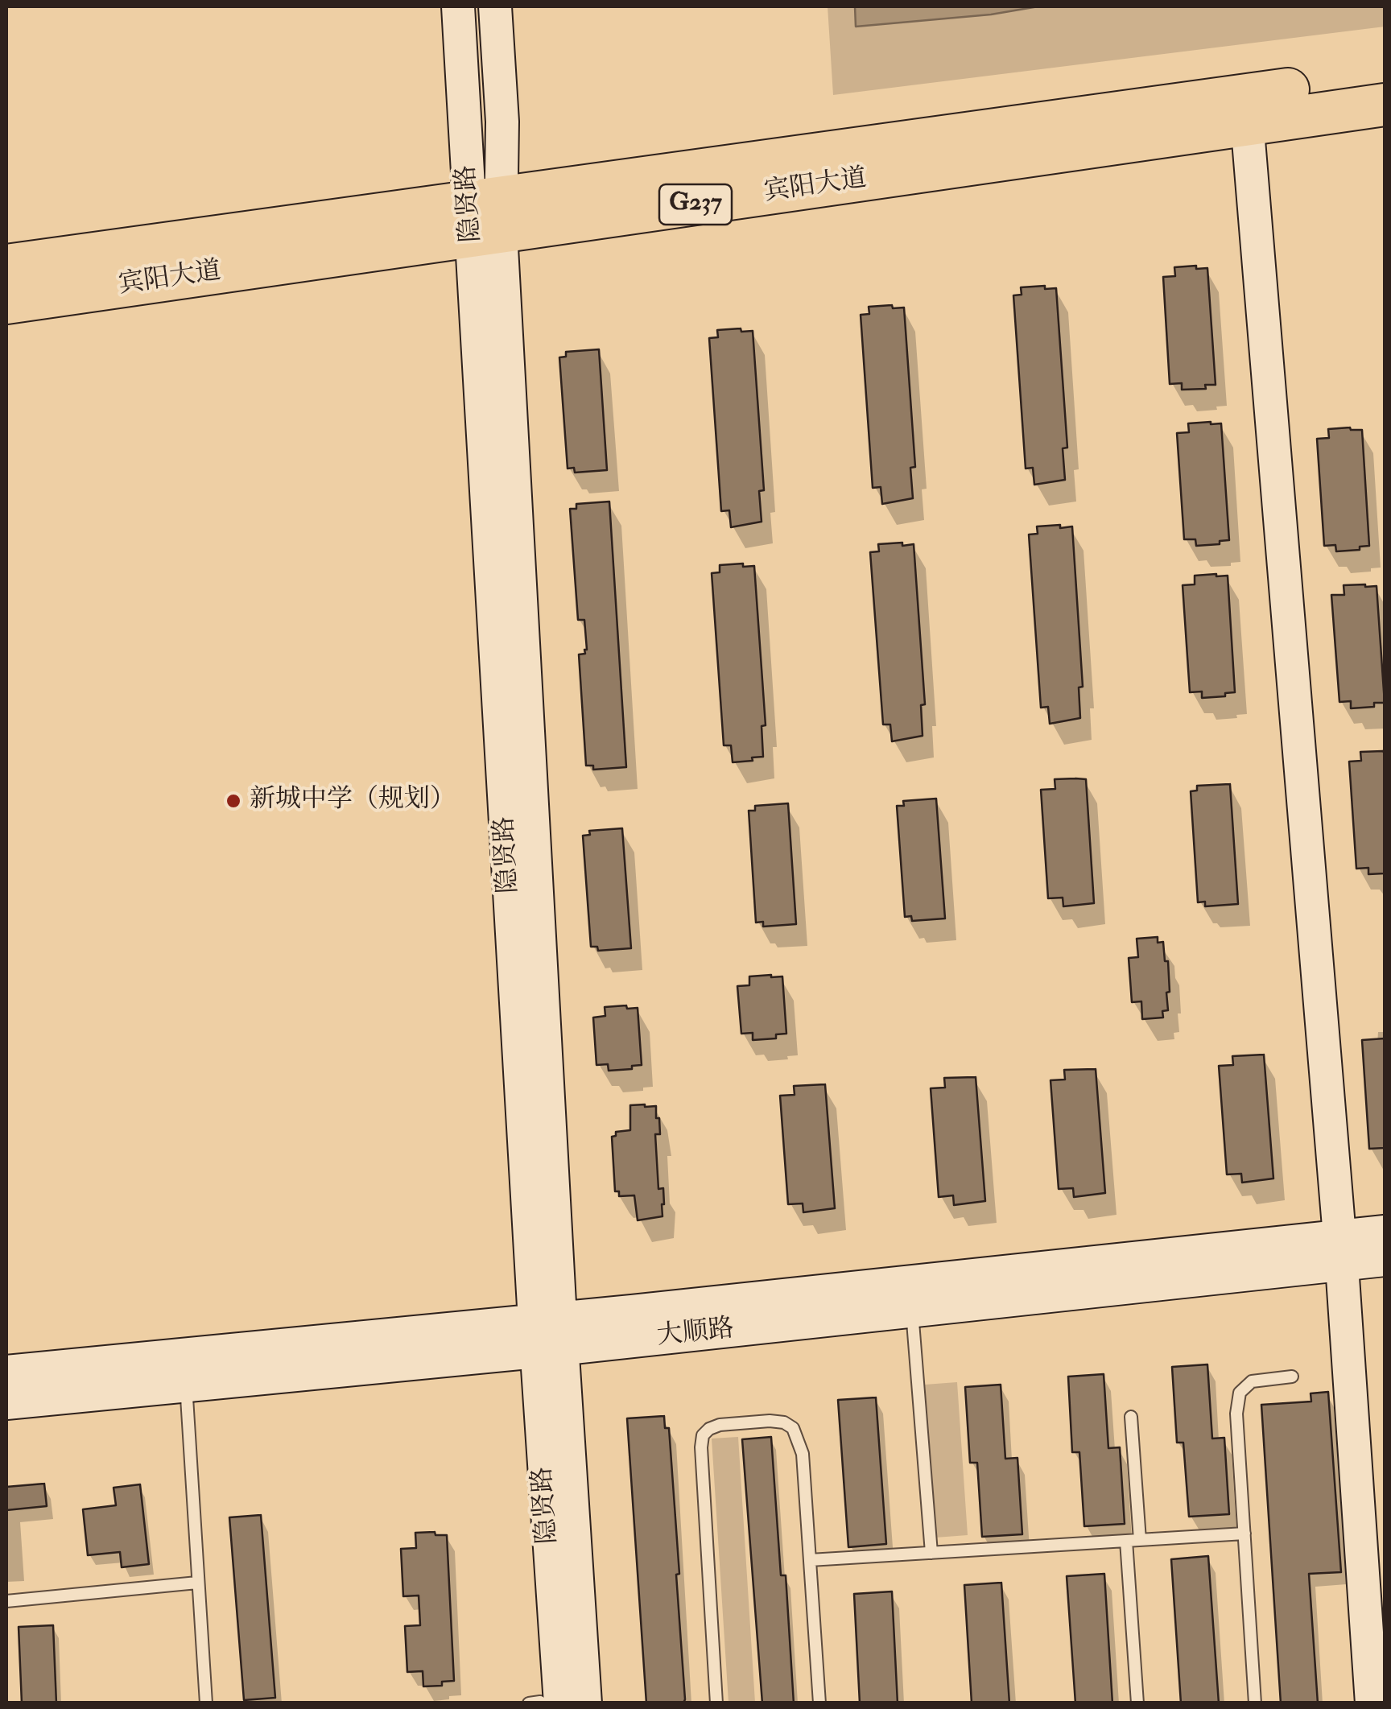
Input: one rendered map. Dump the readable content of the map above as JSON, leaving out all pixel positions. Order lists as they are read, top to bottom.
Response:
{
  "streets": {
    "highway": ["宾阳大道", "G237"],
    "street": ["隐贤路", "大顺路"]
  },
  "crossings": [
    ["宾阳大道", "隐贤路"],
    ["隐贤路", "大顺路"]
  ],
  "places": ["新城中学（规划）"]
}
